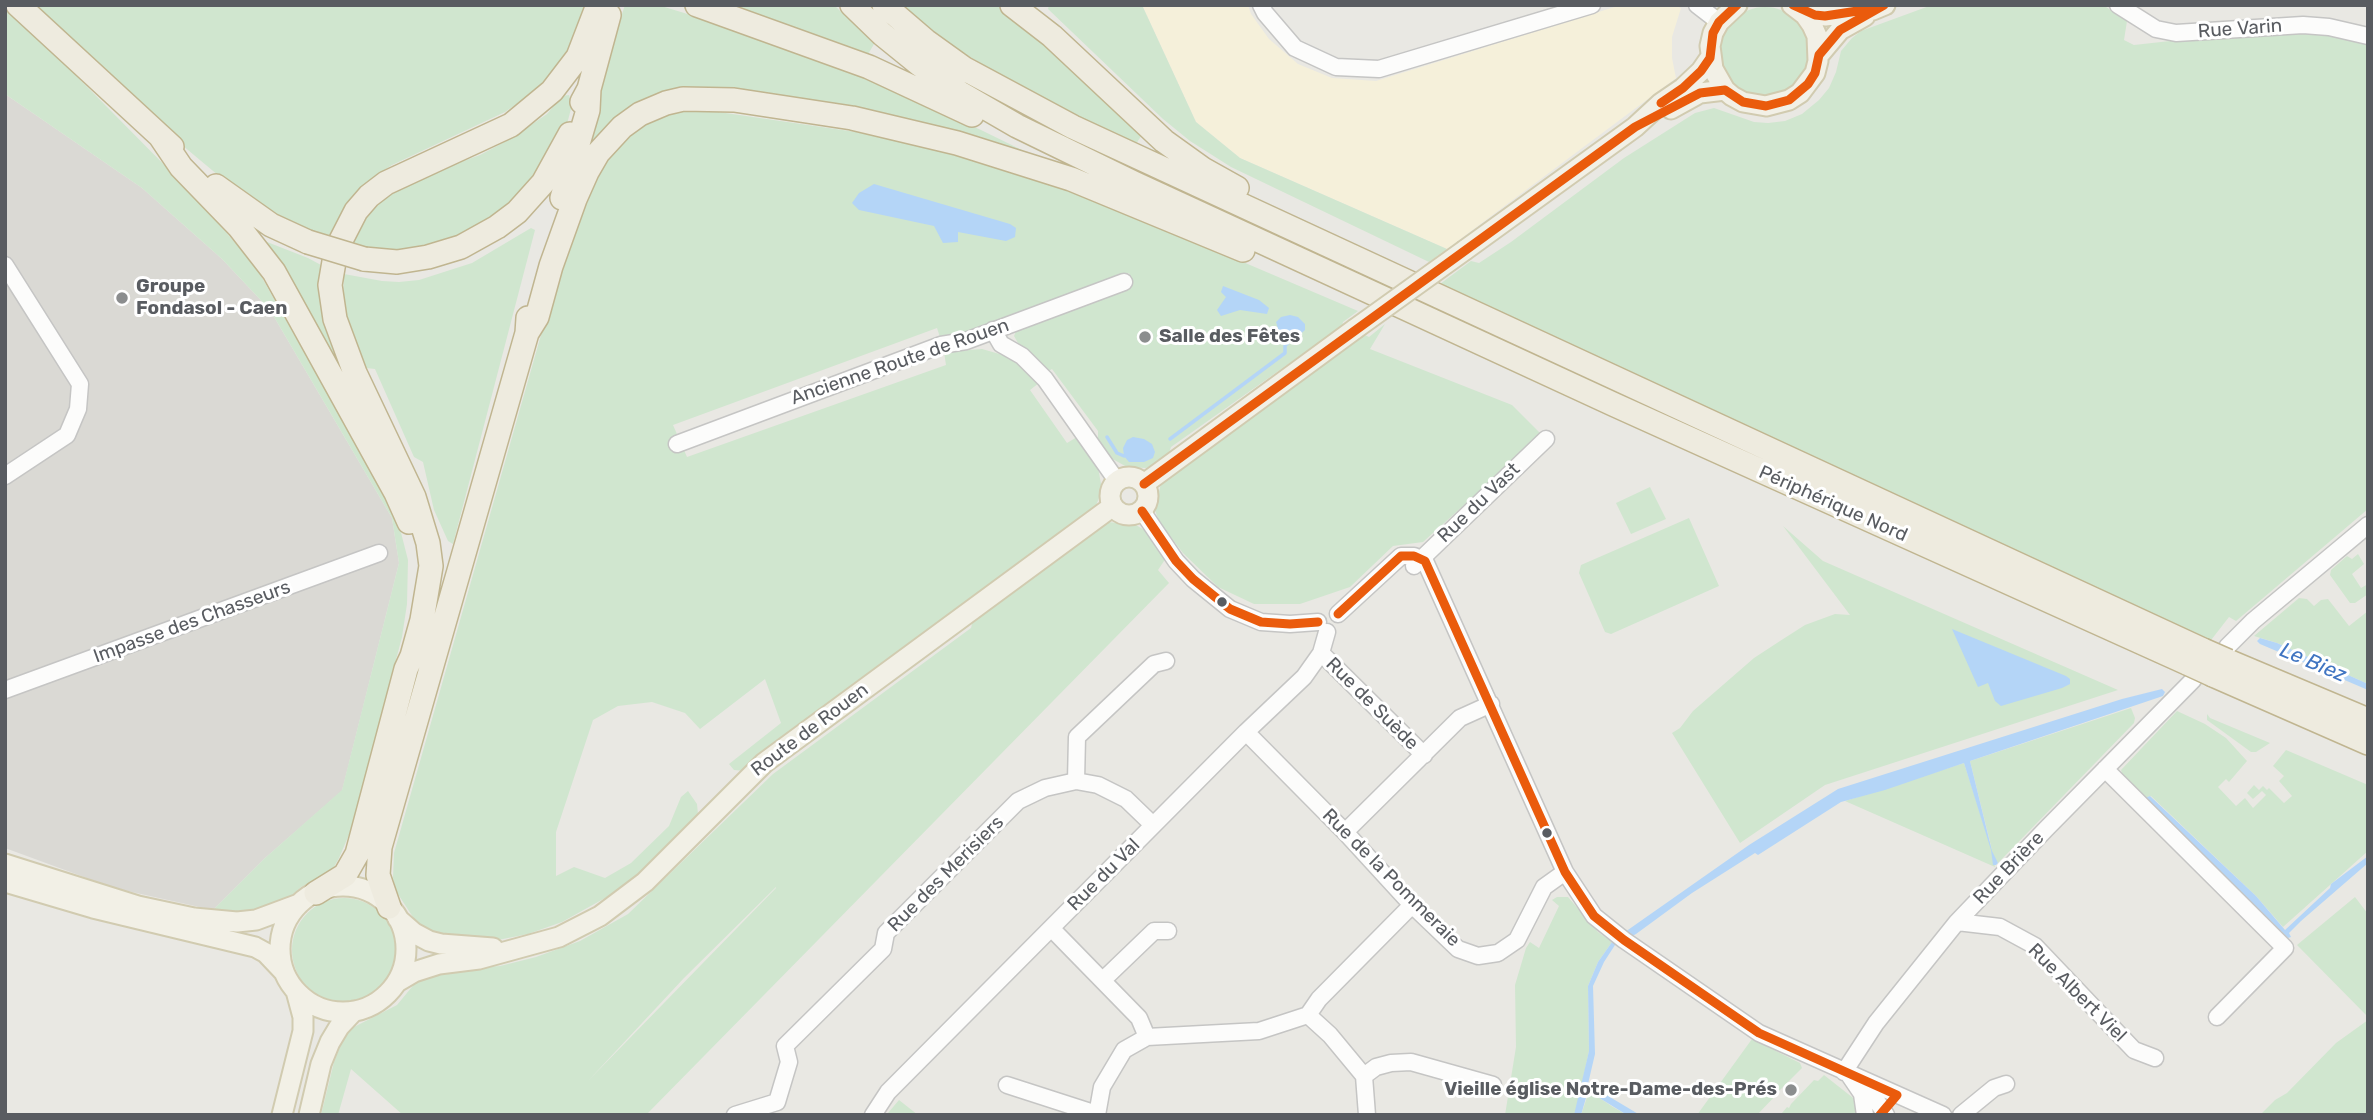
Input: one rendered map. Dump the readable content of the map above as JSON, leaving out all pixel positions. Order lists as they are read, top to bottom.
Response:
{
  "streets": {
    "highway": ["Périphérique Nord"],
    "main road": ["Route de Rouen"],
    "street": [
      "Rue Varin",
      "Ancienne Route de Rouen",
      "Rue du Vast",
      "Impasse des Chasseurs",
      "Rue de Suède",
      "Rue Brière",
      "Rue des Merisiers",
      "Rue du Val",
      "Rue de la Pommeraie",
      "Rue Albert Viel"
    ]
  },
  "crossings": [
    ["Rue du Vast", "Rue du Val"],
    ["Périphérique Nord", "Rue Brière"],
    ["Rue de Suède", "Rue du Val"],
    ["Rue Brière", "Rue Albert Viel"],
    ["Rue du Val", "Rue de la Pommeraie"]
  ],
  "water": ["Le Biez"],
  "places": ["Groupe Fondasol - Caen", "Salle des Fêtes", "Vieille église Notre-Dame-des-Prés"]
}
